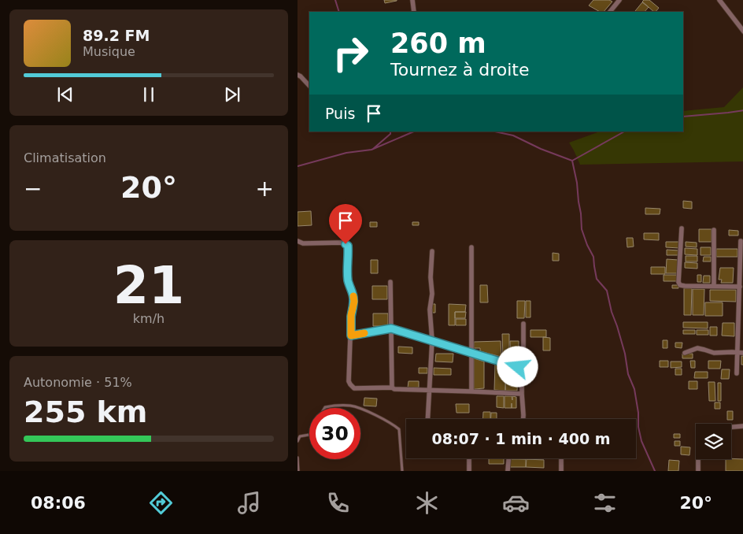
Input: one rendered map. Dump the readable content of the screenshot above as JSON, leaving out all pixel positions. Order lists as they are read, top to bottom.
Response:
{
  "page": {
    "turn": ["260 m", "Tournez à droite"],
    "song": ["89.2 FM", "Musique"],
    "then": "Puis",
    "tile": [
      "Climatisation",
      ["21", "km/h"],
      ["Autonomie · 51%", "255 km"]
    ],
    "heat": ["−", "20°", "+"],
    "limit": "30",
    "trip": "08:07 · 1 min · 400 m",
    "tabs": ["08:06", "20°"]
  }
}
